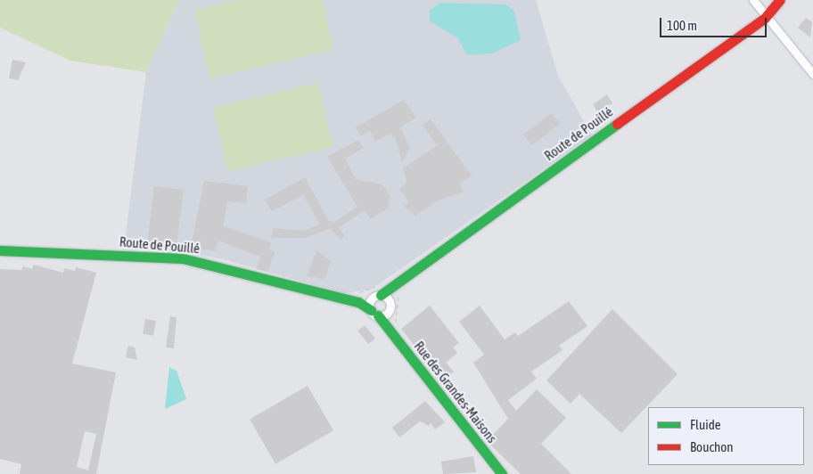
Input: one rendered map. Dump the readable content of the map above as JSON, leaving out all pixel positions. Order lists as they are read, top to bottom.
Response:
{
  "streets": {
    "street": ["Route de Pouillé", "Rue des Grandes-Maisons"]
  },
  "crossings": [
    ["Route de Pouillé", "Rue des Grandes-Maisons"]
  ],
  "legend": ["Fluide", "Bouchon"],
  "scale_bar": "100 m"
}
